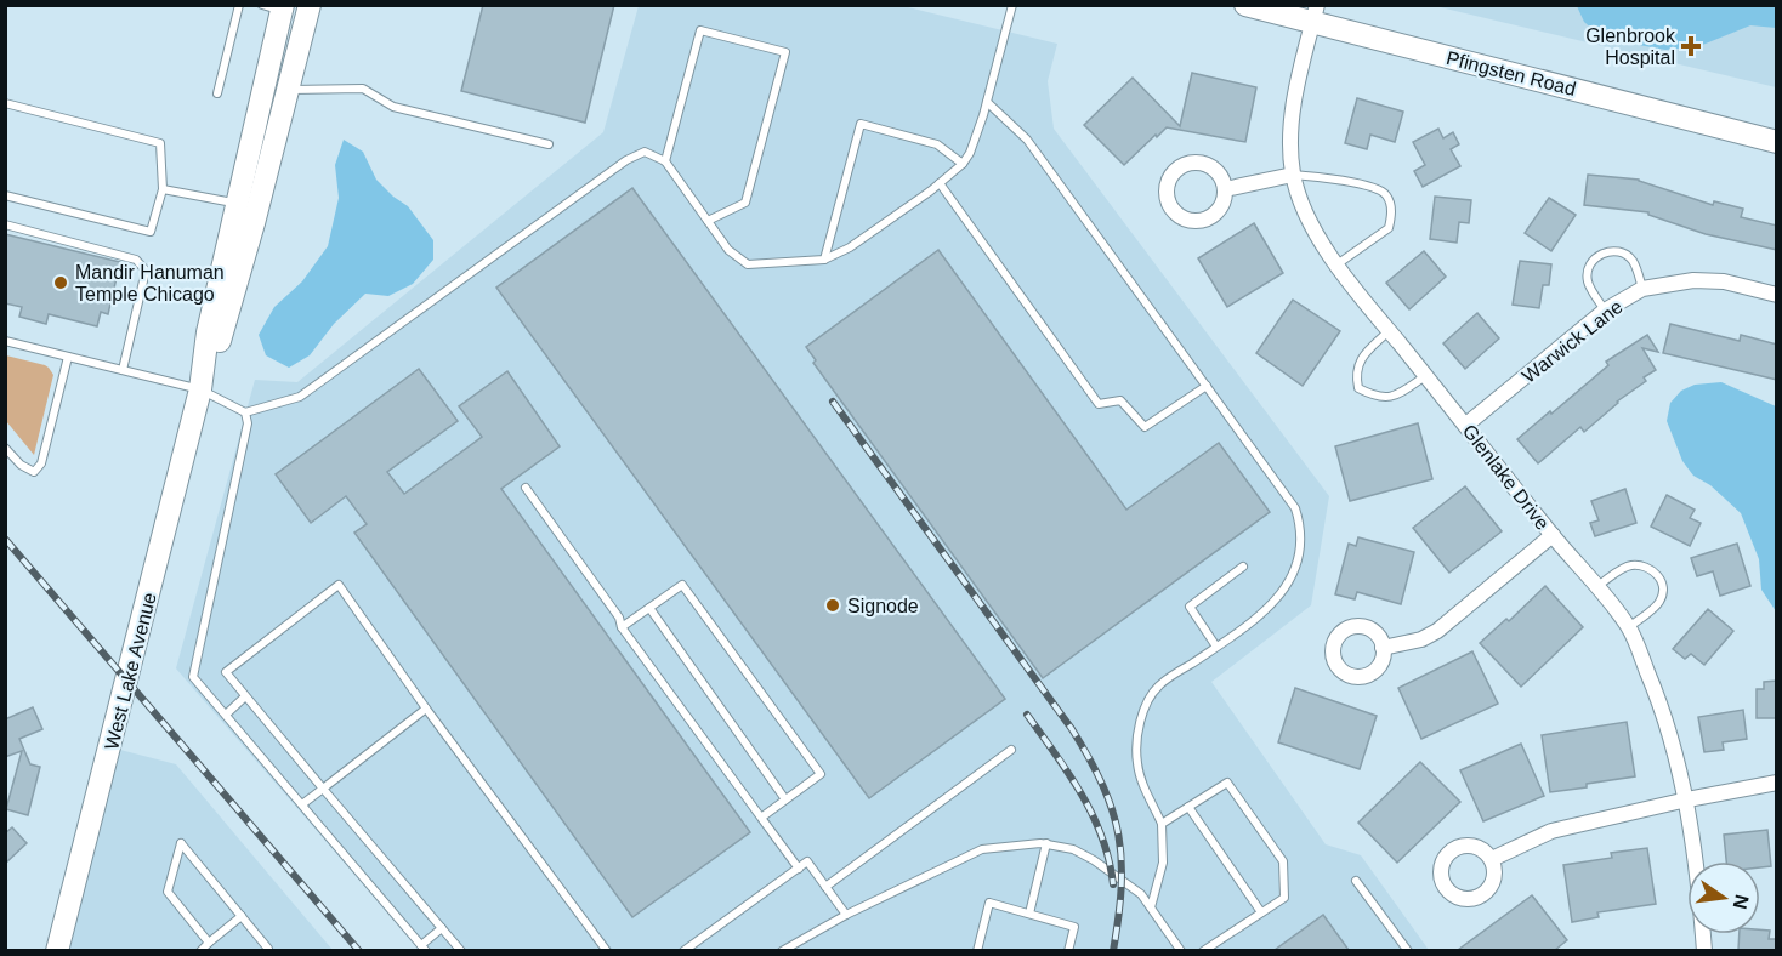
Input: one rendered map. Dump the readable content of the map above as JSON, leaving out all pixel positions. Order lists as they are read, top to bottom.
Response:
{
  "streets": {
    "street": [
      "Pfingsten Road",
      "Warwick Lane",
      "Glenlake Drive",
      "West Lake Avenue"
    ]
  },
  "crossings": [
    ["Pfingsten Road", "Glenlake Drive"],
    ["Warwick Lane", "Glenlake Drive"]
  ],
  "places": {
    "health": ["Glenbrook Hospital"],
    "other": ["Mandir Hanuman Temple Chicago", "Signode"]
  },
  "north": "right"
}
